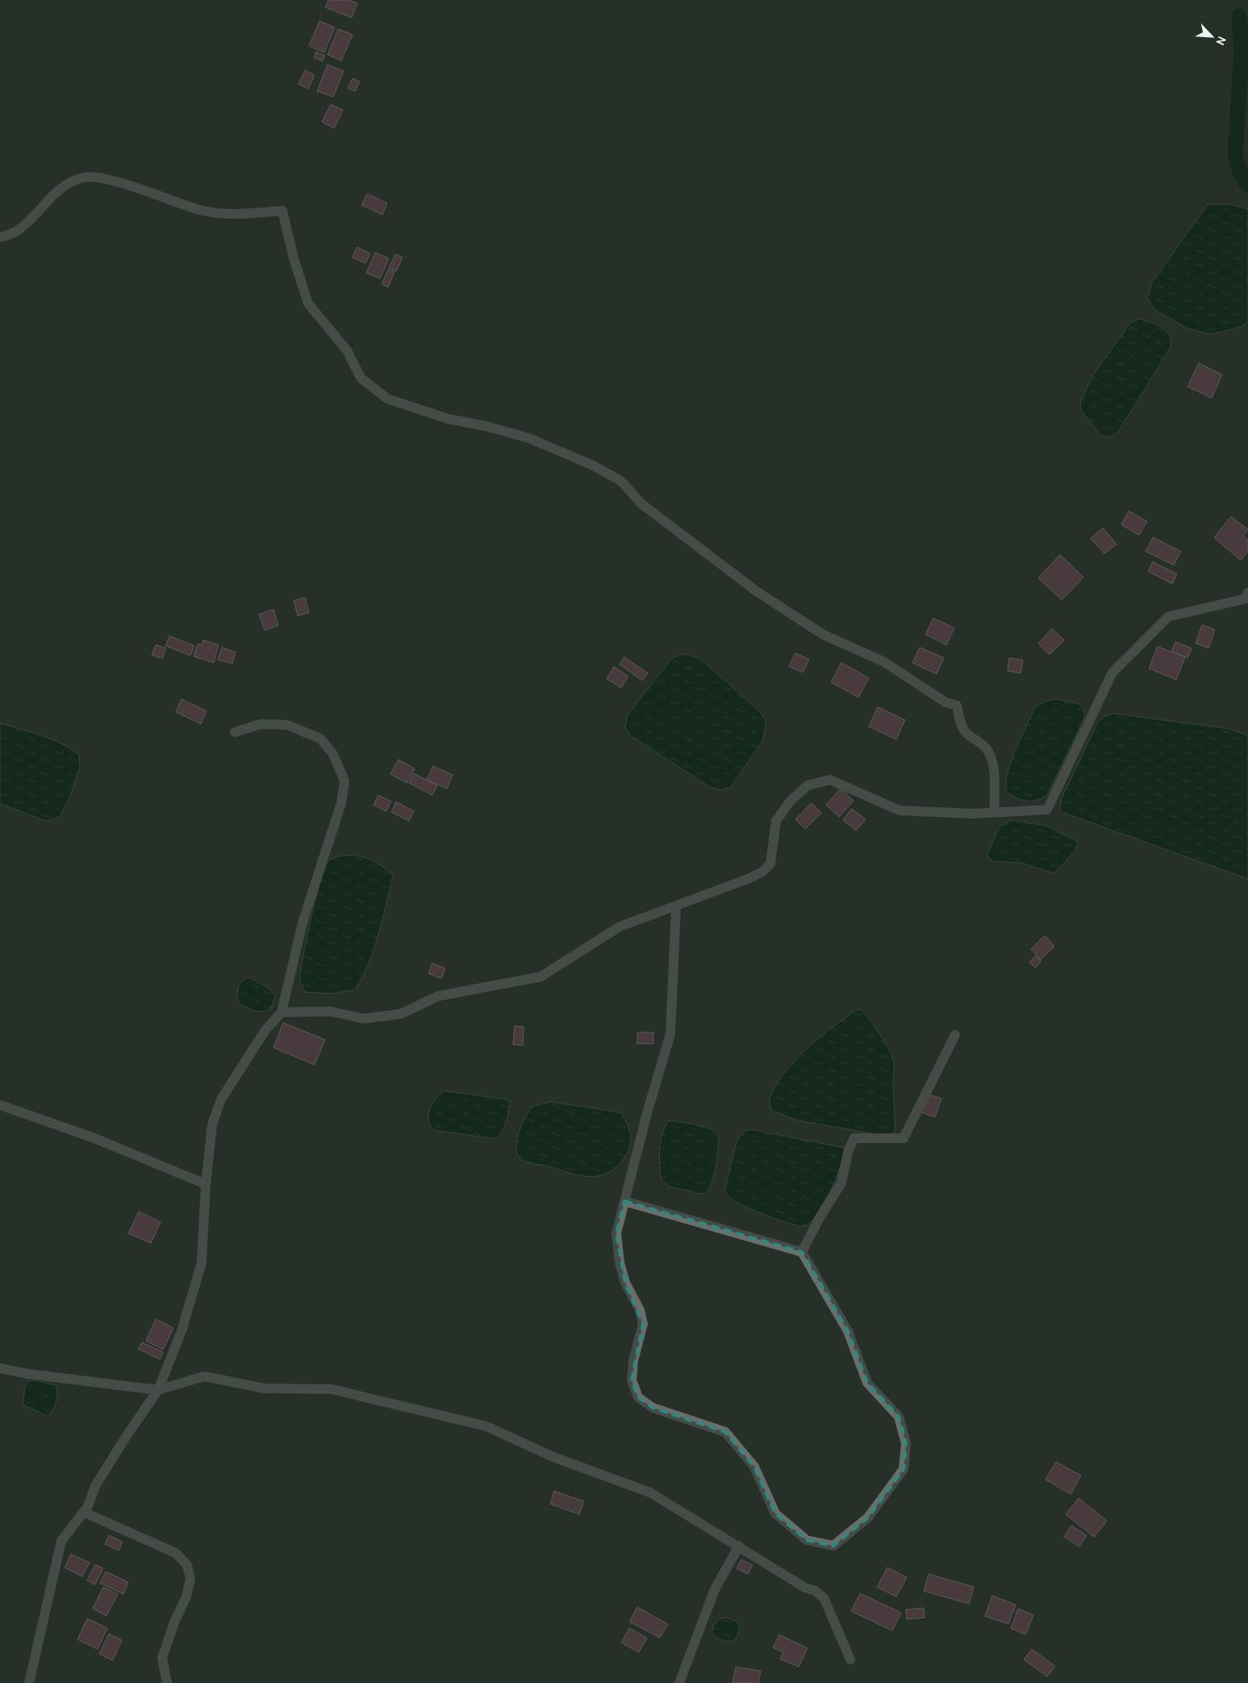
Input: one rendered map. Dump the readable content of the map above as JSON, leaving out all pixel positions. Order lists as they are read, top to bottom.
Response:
{
  "north": "bottom right"
}
